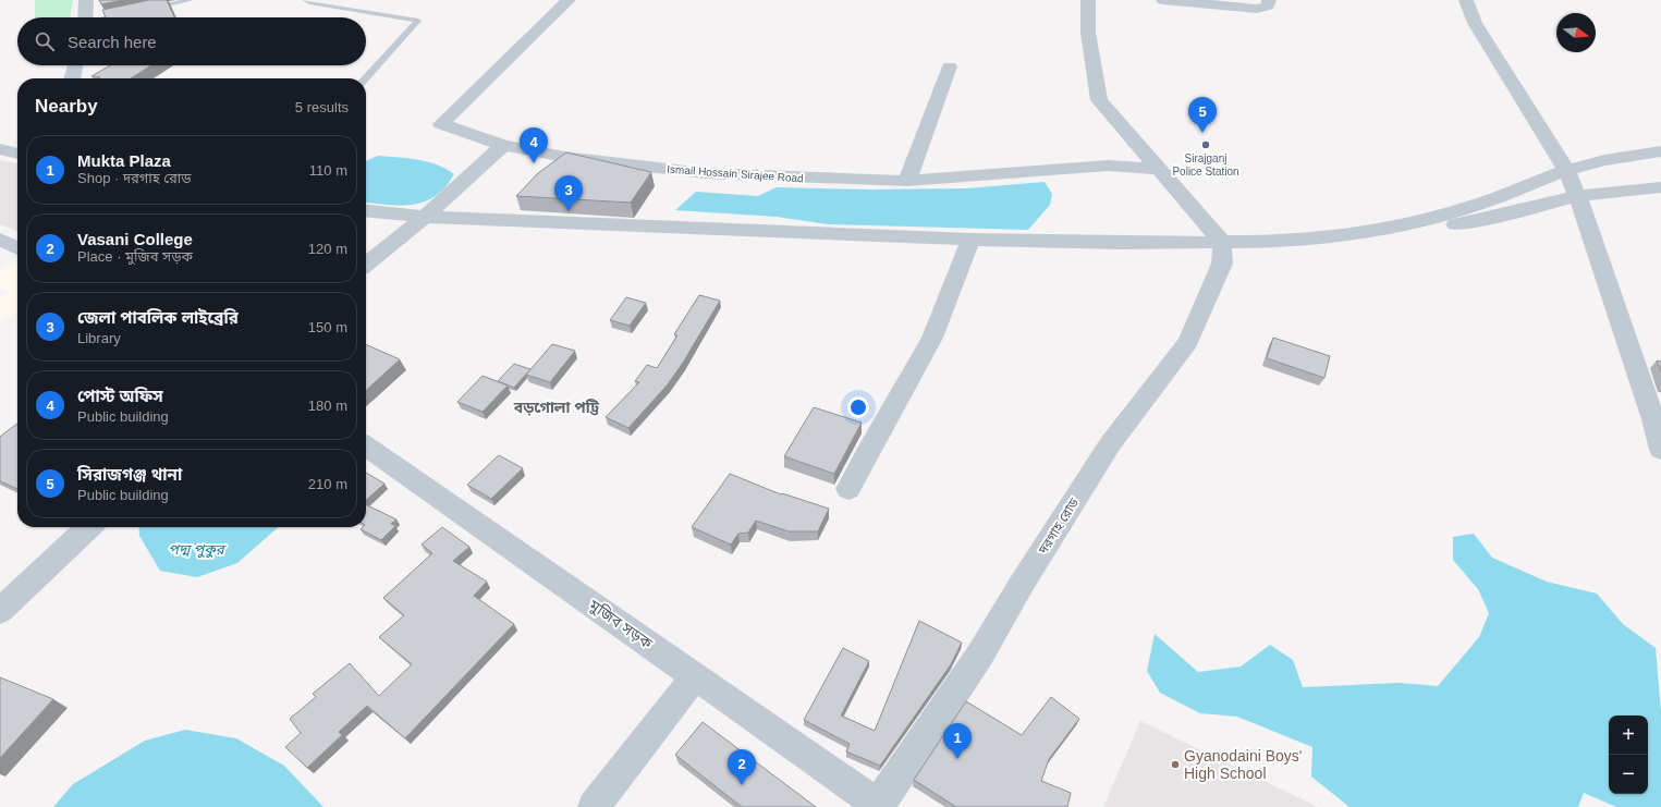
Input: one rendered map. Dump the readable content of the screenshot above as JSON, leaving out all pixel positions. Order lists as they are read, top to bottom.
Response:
{
  "streets": {
    "street": ["Ismail Hossain Sirajee Road", "দরগাহ রোড", "মুজিব সড়ক"]
  },
  "crossings": [
    ["দরগাহ রোড", "মুজিব সড়ক"]
  ],
  "districts": ["বড়গোলা পট্টি"],
  "water": ["পদ্ম পুকুর"],
  "places": ["Sirajganj Police Station", "Gyanodaini Boys' High School"],
  "north": "right",
  "page": {
    "search": "Search here",
    "heading": ["Nearby", "5 results"],
    "pins": [
      "5",
      "4",
      "3",
      "1",
      "2"
    ],
    "list": [
      {
        "mark": "1",
        "name": "Mukta Plaza",
        "note": "Shop · দরগাহ রোড",
        "value": "110 m"
      },
      {
        "mark": "2",
        "name": "Vasani College",
        "note": "Place · মুজিব সড়ক",
        "value": "120 m"
      },
      {
        "mark": "3",
        "name": "জেলা পাবলিক লাইব্রেরি",
        "note": "Library",
        "value": "150 m"
      },
      {
        "mark": "4",
        "name": "পোস্ট অফিস",
        "note": "Public building",
        "value": "180 m"
      },
      {
        "mark": "5",
        "name": "সিরাজগঞ্জ থানা",
        "note": "Public building",
        "value": "210 m"
      }
    ],
    "map_buttons": ["+", "−"]
  }
}
